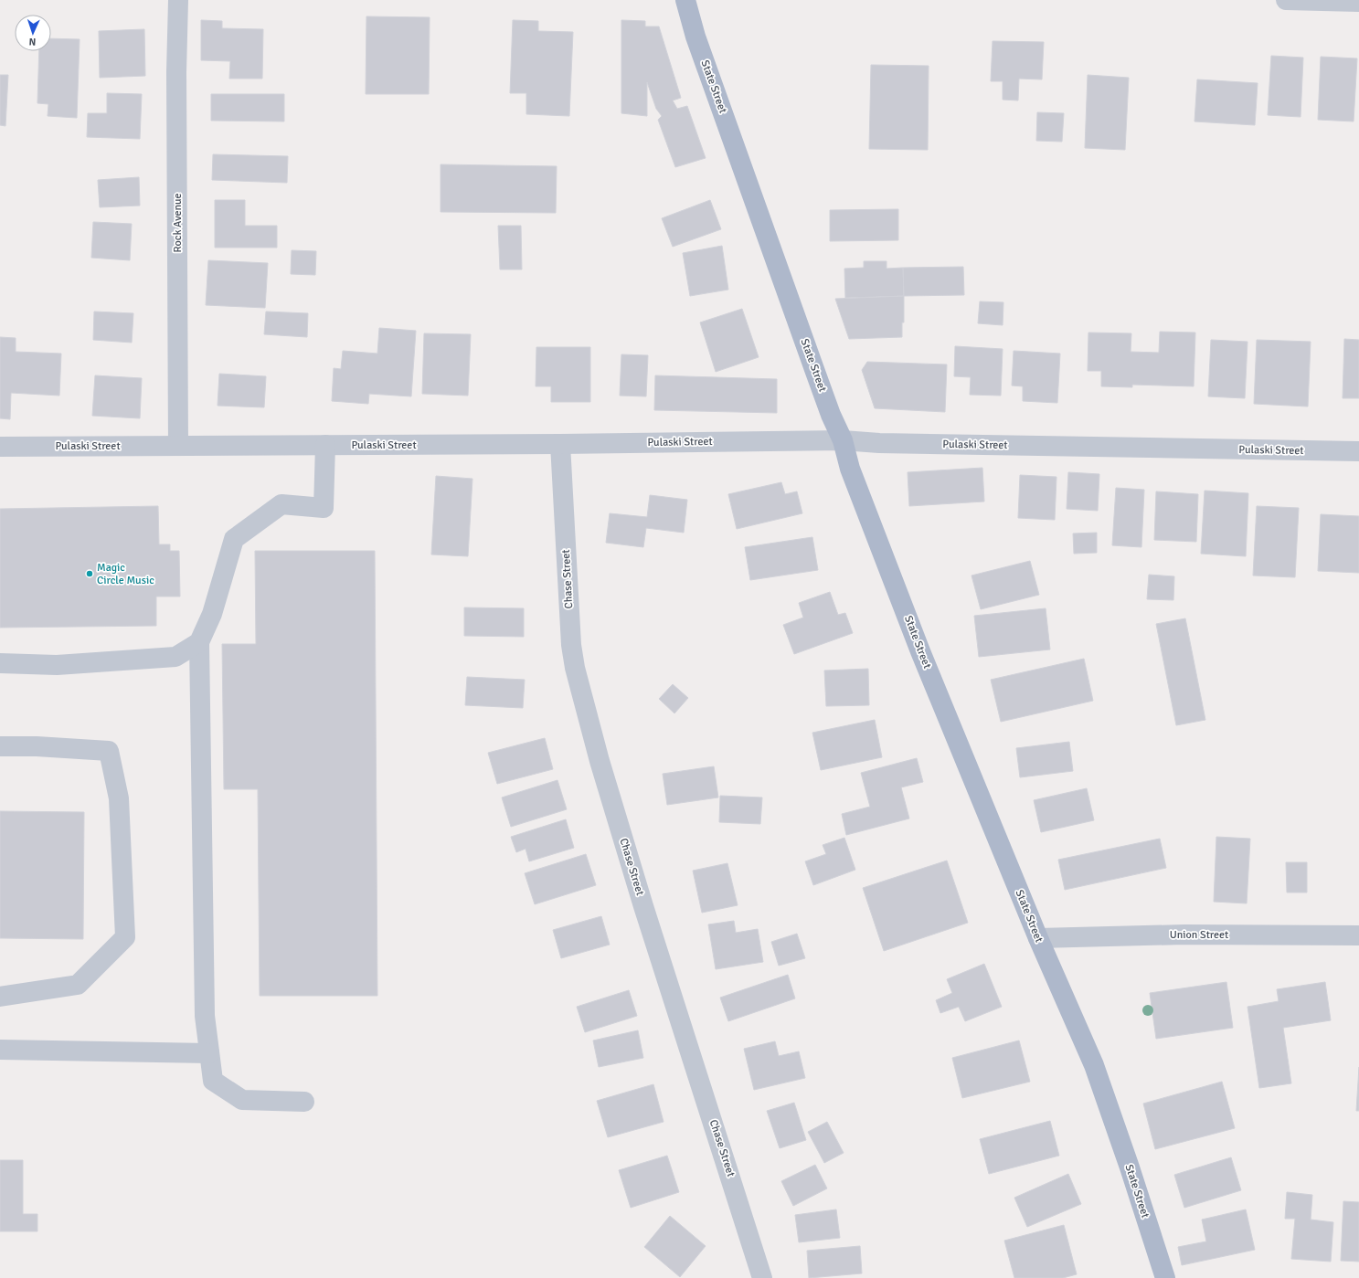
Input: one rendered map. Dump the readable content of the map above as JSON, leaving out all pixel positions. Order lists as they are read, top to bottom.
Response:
{
  "streets": {
    "main road": ["State Street"],
    "street": [
      "Rock Avenue",
      "Pulaski Street",
      "Chase Street",
      "Union Street"
    ]
  },
  "crossings": [
    ["State Street", "Pulaski Street"],
    ["State Street", "Union Street"],
    ["Rock Avenue", "Pulaski Street"],
    ["Pulaski Street", "Chase Street"]
  ],
  "places": ["Magic Circle Music"],
  "north": "bottom"
}
